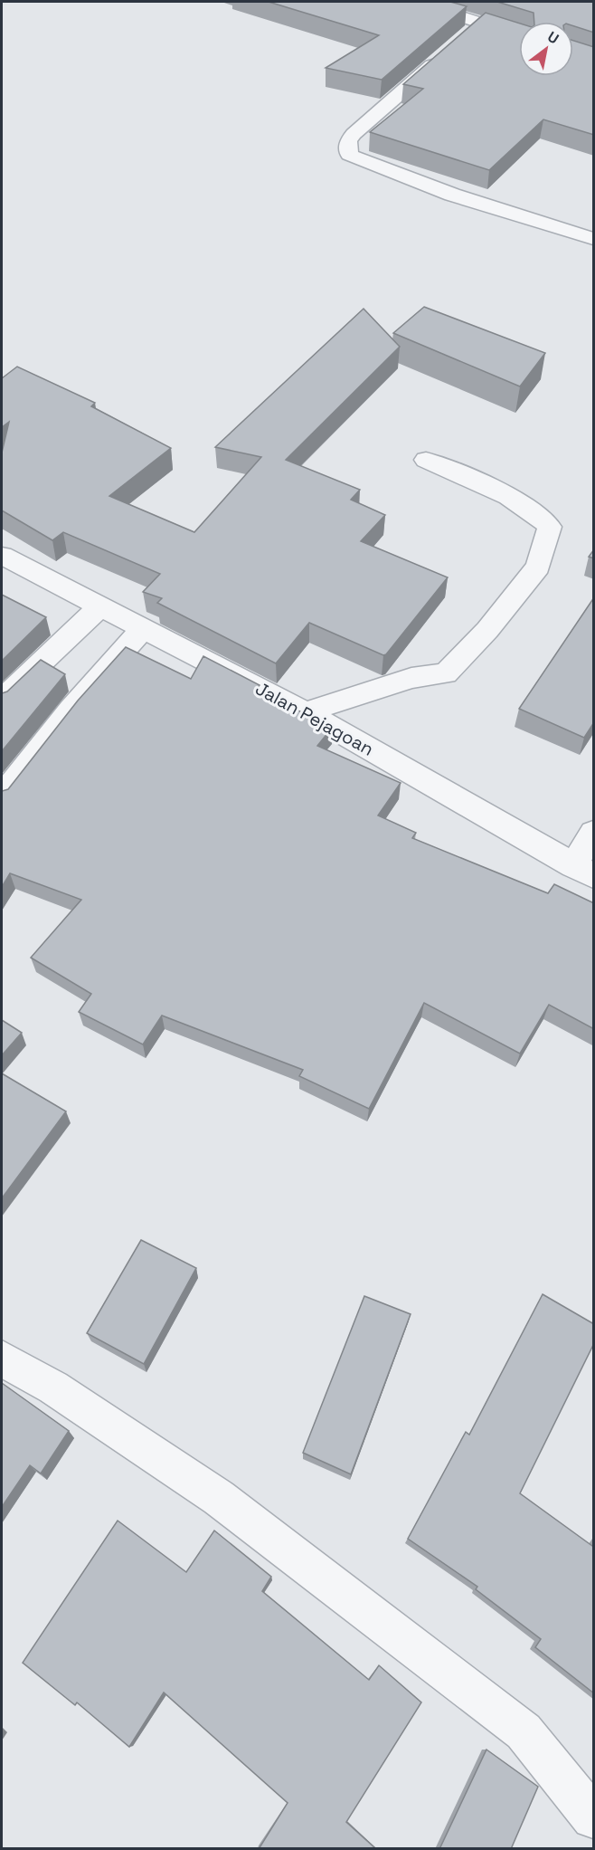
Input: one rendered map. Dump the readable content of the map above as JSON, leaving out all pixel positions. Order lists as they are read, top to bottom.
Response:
{
  "streets": {
    "street": ["Jalan Pejagoan"]
  },
  "north": "top right"
}
